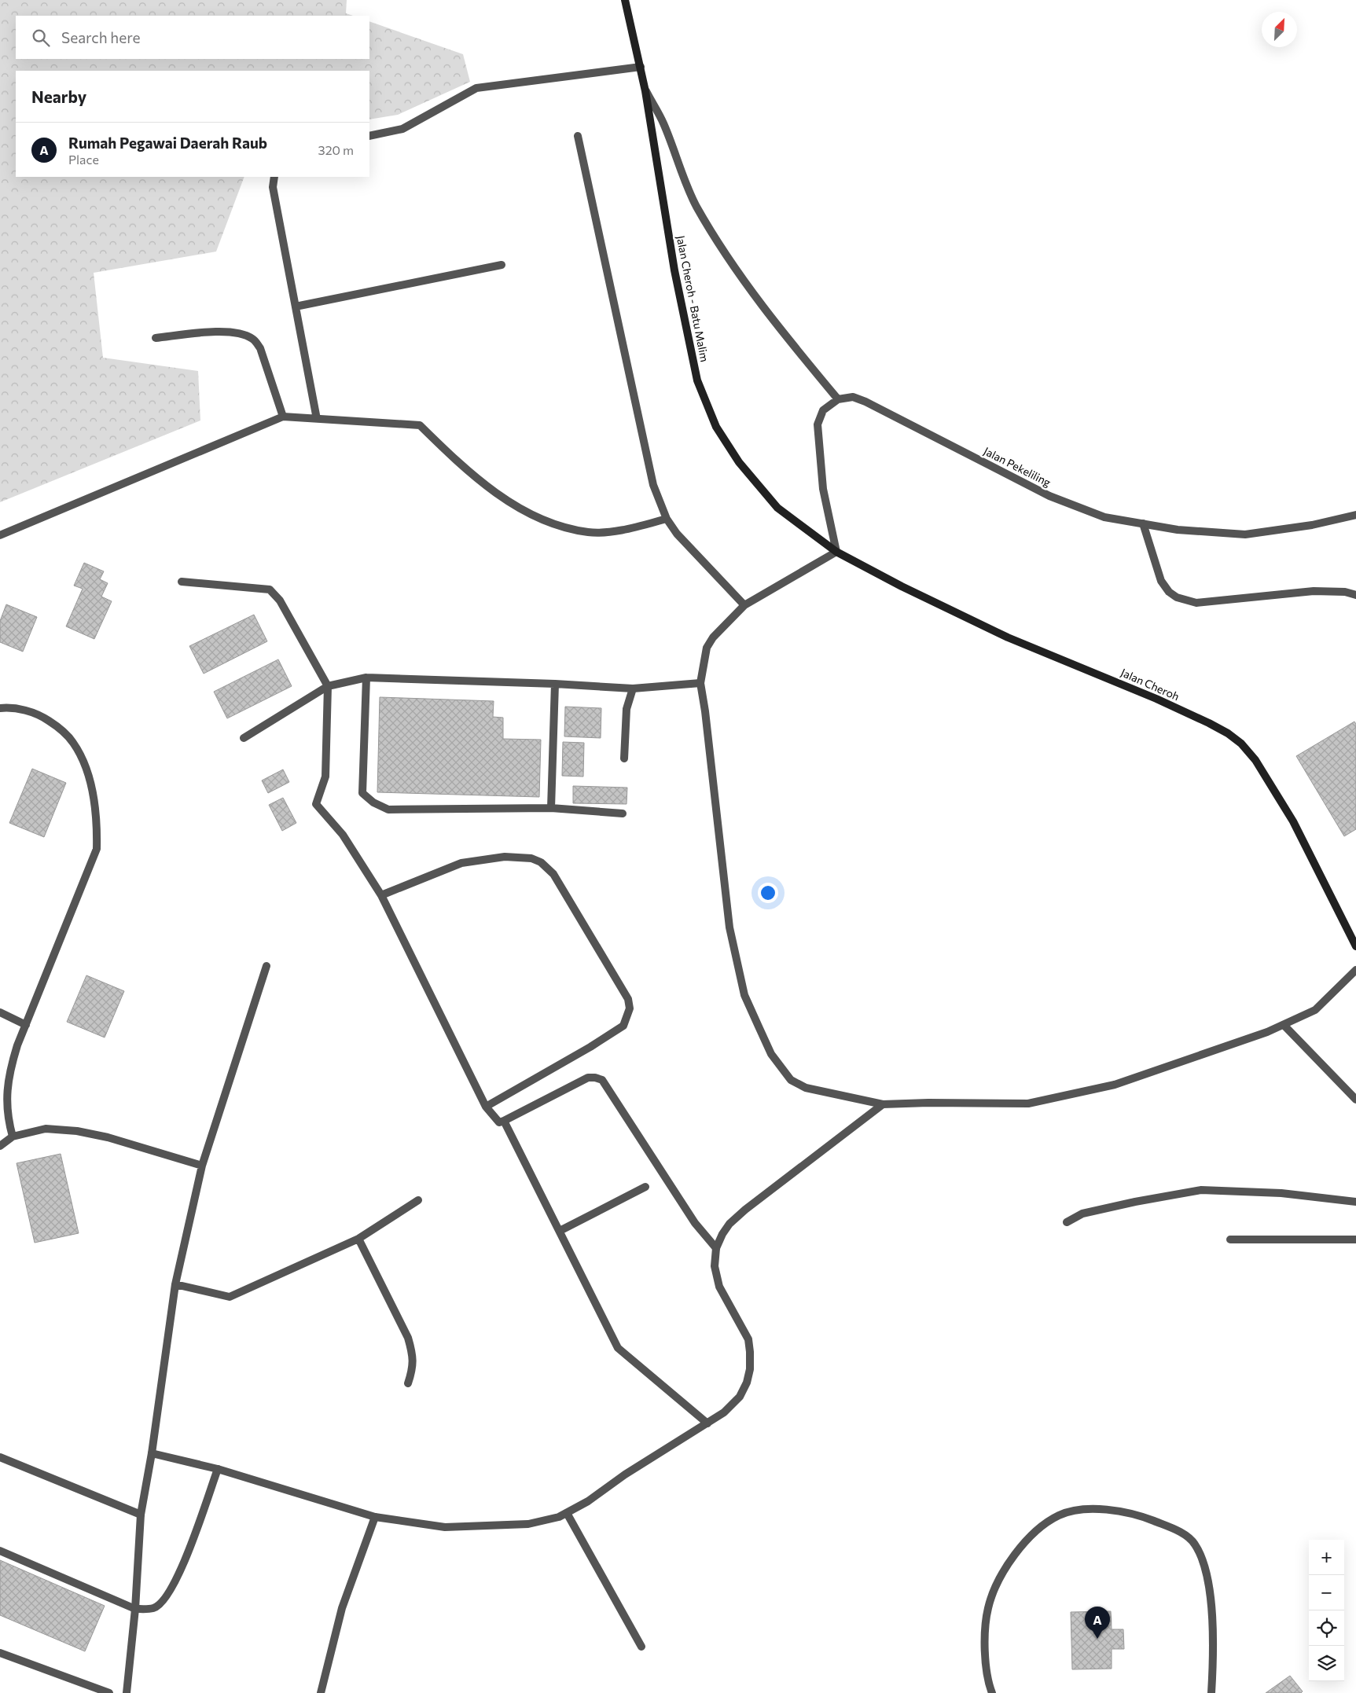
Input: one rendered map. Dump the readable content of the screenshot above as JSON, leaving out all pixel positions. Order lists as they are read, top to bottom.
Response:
{
  "streets": {
    "main road": ["Jalan Cheroh - Batu Malim", "Jalan Cheroh"],
    "street": ["Jalan Pekeliling"]
  },
  "crossings": [
    ["Jalan Cheroh - Batu Malim", "Jalan Cheroh"]
  ],
  "north": "top right",
  "page": {
    "search": "Search here",
    "heading": "Nearby",
    "list": [
      {
        "mark": "A",
        "name": "Rumah Pegawai Daerah Raub",
        "note": "Place",
        "value": "320 m"
      }
    ],
    "map_buttons": ["+", "−"],
    "pins": "A"
  }
}
